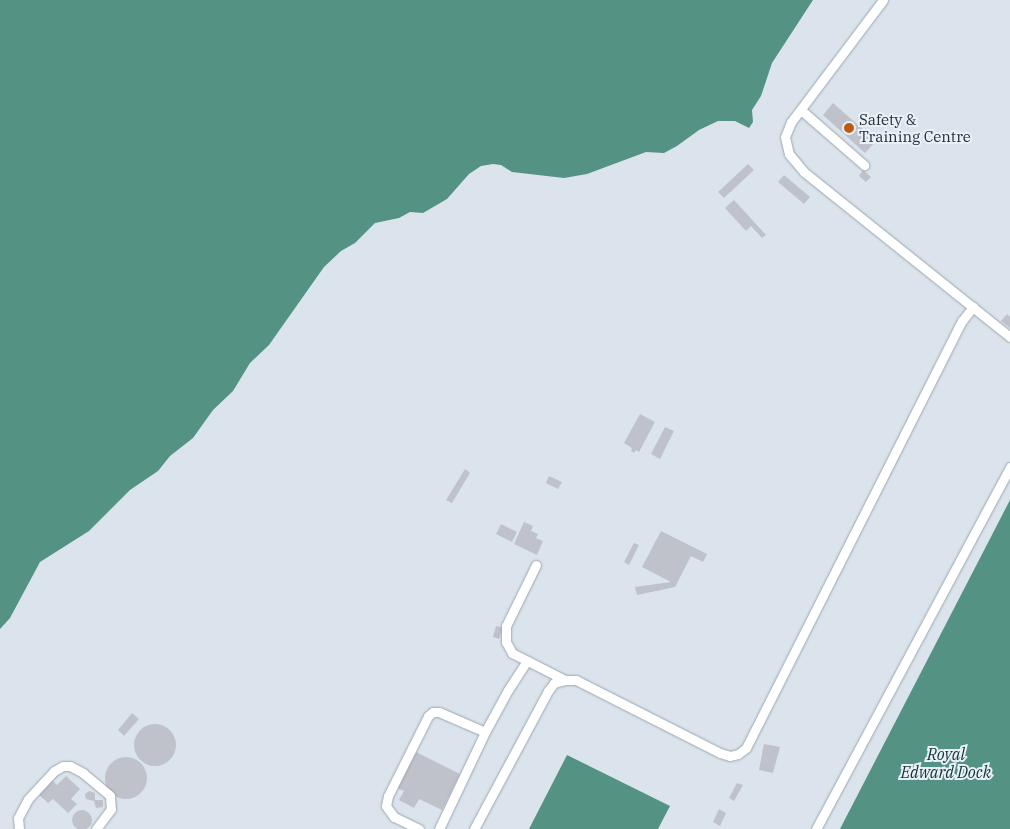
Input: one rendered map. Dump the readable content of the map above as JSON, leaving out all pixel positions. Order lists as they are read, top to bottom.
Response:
{
  "water": ["Royal Edward Dock"],
  "places": ["Safety & Training Centre"]
}
